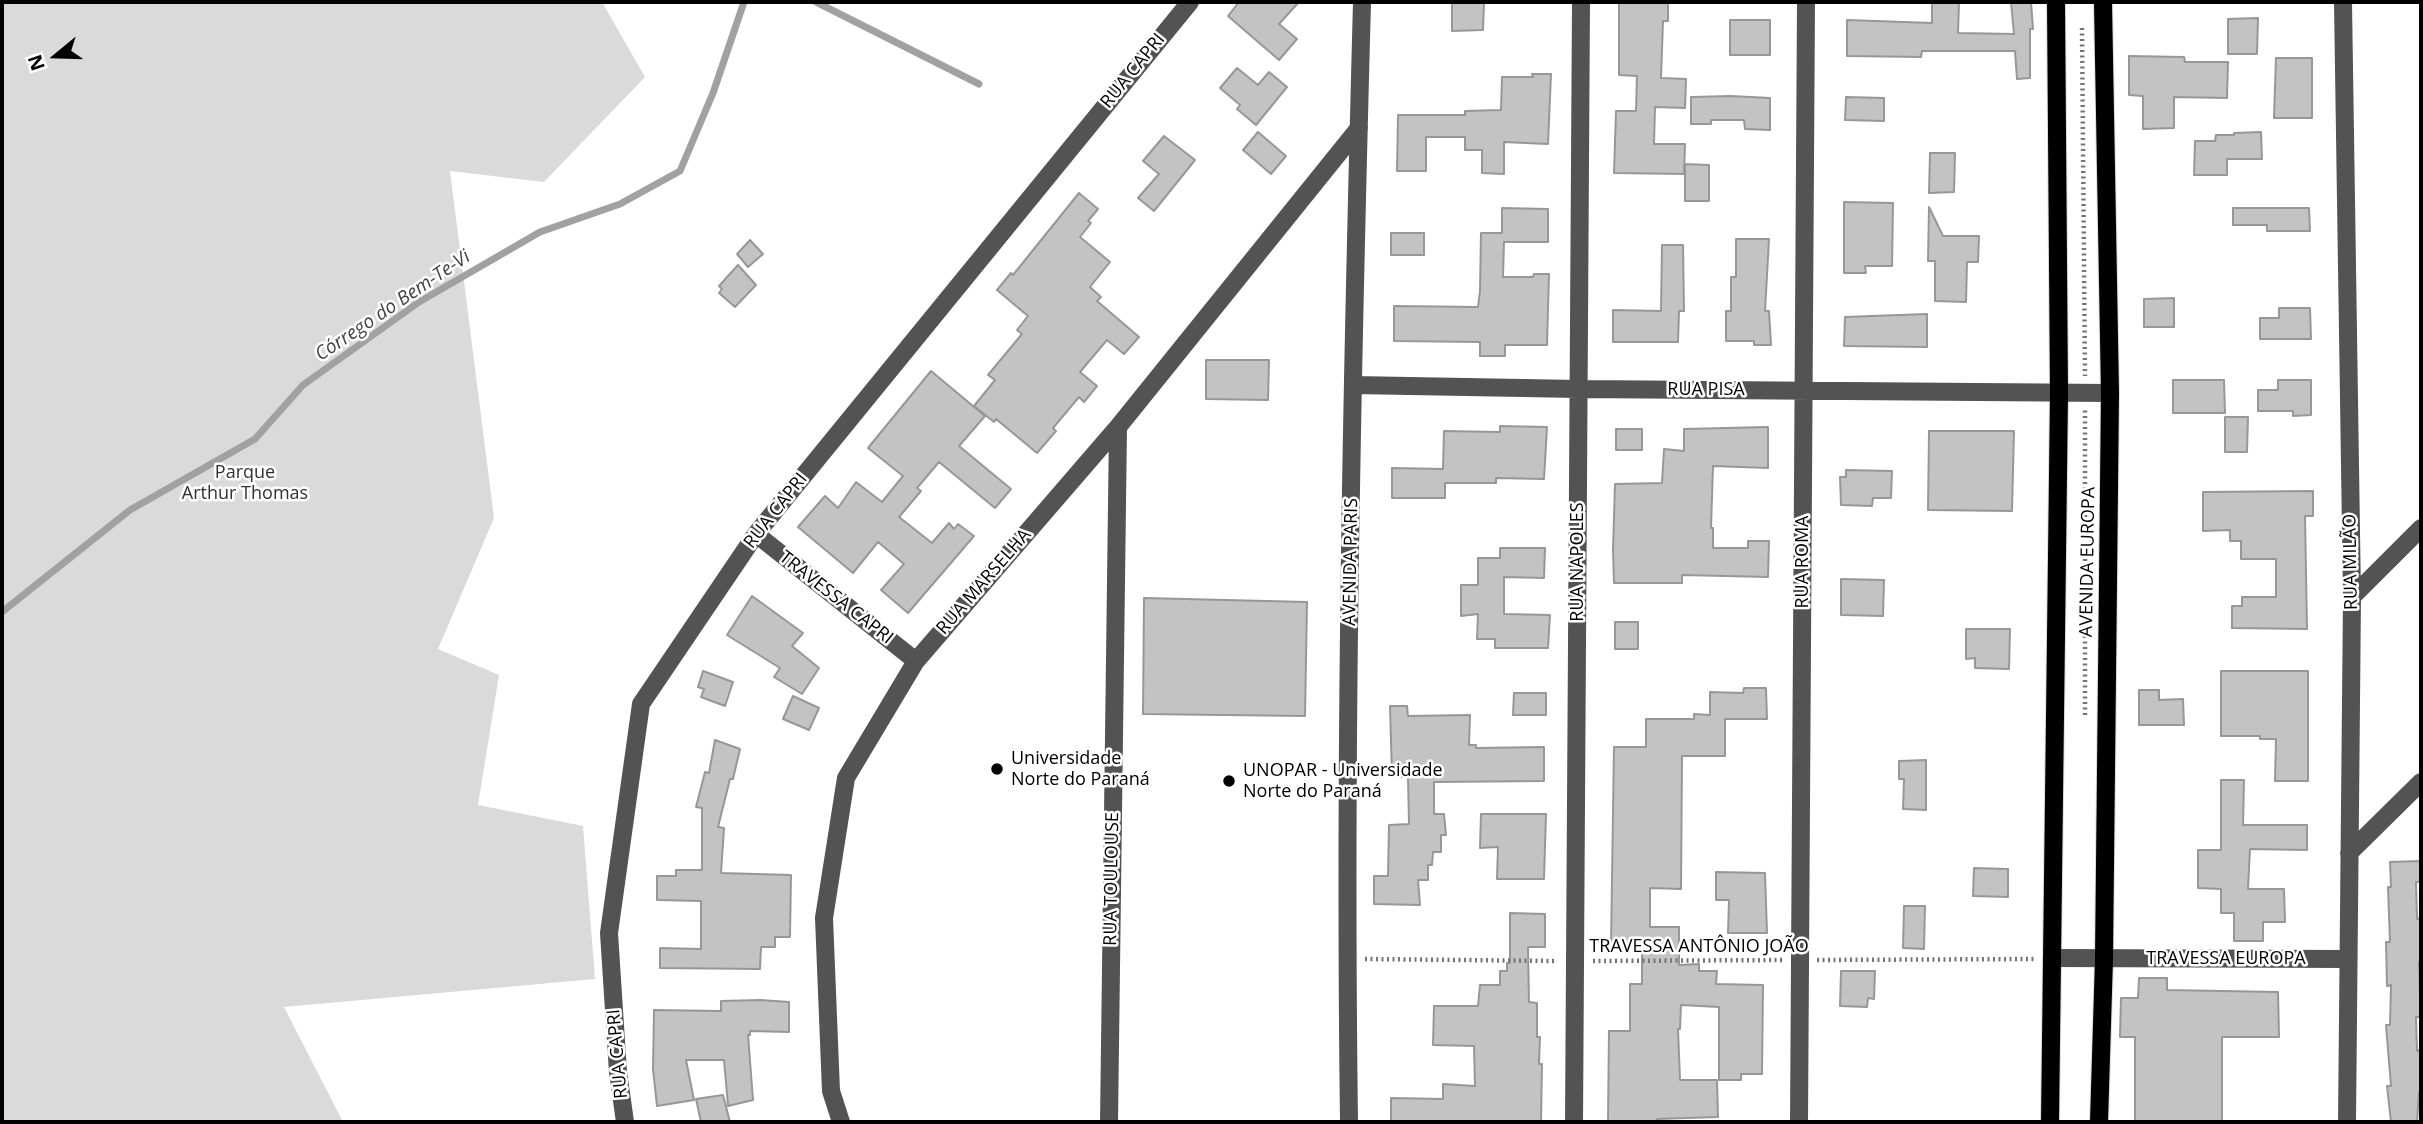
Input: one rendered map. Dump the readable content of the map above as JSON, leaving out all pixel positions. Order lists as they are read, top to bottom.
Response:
{
  "streets": {
    "main road": ["AVENIDA EUROPA"],
    "street": [
      "RUA CAPRI",
      "RUA PISA",
      "AVENIDA PARIS",
      "RUA NAPOLES",
      "RUA ROMA",
      "RUA MILÃO",
      "RUA MARSELHA",
      "TRAVESSA CAPRI",
      "RUA TOULOUSE",
      "TRAVESSA EUROPA"
    ],
    "path": ["TRAVESSA ANTÔNIO JOÃO"]
  },
  "crossings": [
    ["RUA CAPRI", "TRAVESSA CAPRI"],
    ["RUA PISA", "AVENIDA PARIS"],
    ["RUA PISA", "RUA NAPOLES"],
    ["RUA PISA", "RUA ROMA"],
    ["RUA PISA", "AVENIDA EUROPA"],
    ["AVENIDA PARIS", "RUA MARSELHA"],
    ["AVENIDA PARIS", "TRAVESSA ANTÔNIO JOÃO"],
    ["RUA NAPOLES", "TRAVESSA ANTÔNIO JOÃO"],
    ["RUA ROMA", "TRAVESSA ANTÔNIO JOÃO"],
    ["AVENIDA EUROPA", "TRAVESSA ANTÔNIO JOÃO"],
    ["AVENIDA EUROPA", "TRAVESSA EUROPA"],
    ["RUA MILÃO", "TRAVESSA EUROPA"],
    ["RUA MARSELHA", "TRAVESSA CAPRI"],
    ["RUA MARSELHA", "RUA TOULOUSE"],
    ["TRAVESSA ANTÔNIO JOÃO", "TRAVESSA EUROPA"]
  ],
  "water": ["Córrego do Bem-Te-Vi"],
  "parks": ["Parque Arthur Thomas"],
  "places": ["Universidade Norte do Paraná", "UNOPAR - Universidade Norte do Paraná"],
  "north": "left"
}
